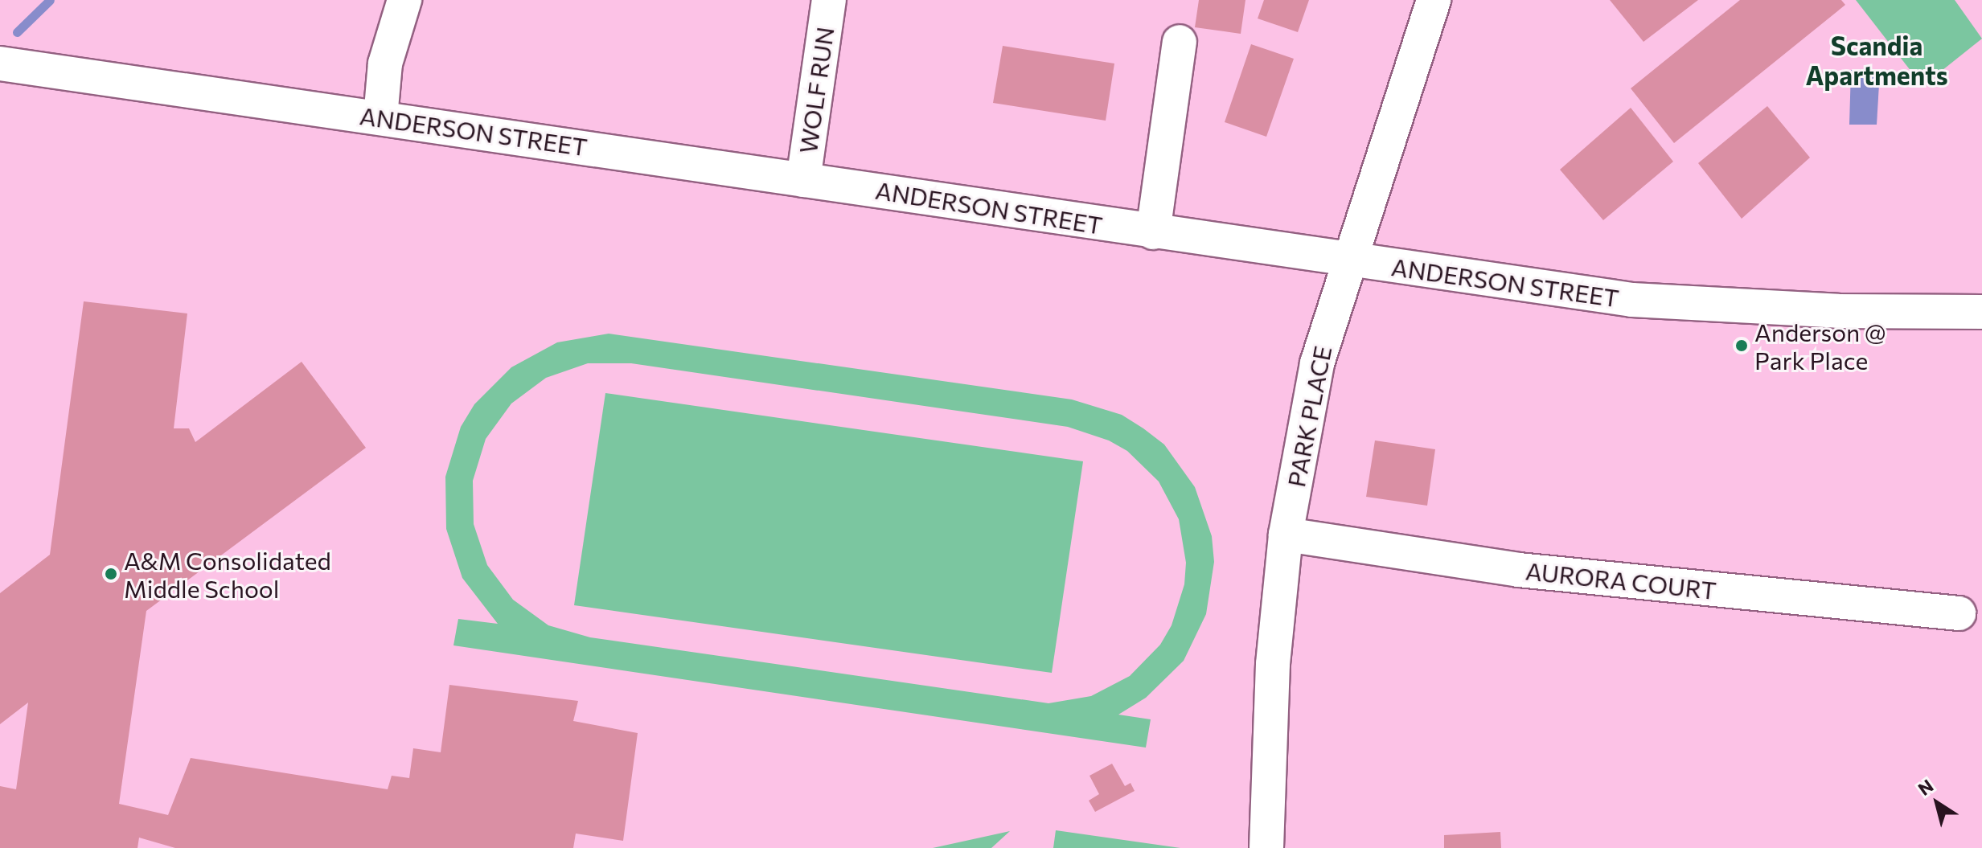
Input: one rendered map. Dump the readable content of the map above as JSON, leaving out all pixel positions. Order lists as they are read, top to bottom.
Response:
{
  "streets": {
    "street": [
      "WOLF RUN",
      "ANDERSON STREET",
      "PARK PLACE",
      "AURORA COURT"
    ]
  },
  "crossings": [
    ["WOLF RUN", "ANDERSON STREET"],
    ["ANDERSON STREET", "PARK PLACE"],
    ["PARK PLACE", "AURORA COURT"]
  ],
  "districts": ["Scandia Apartments"],
  "places": ["Anderson @ Park Place", "A&M Consolidated Middle School"],
  "north": "top left"
}
